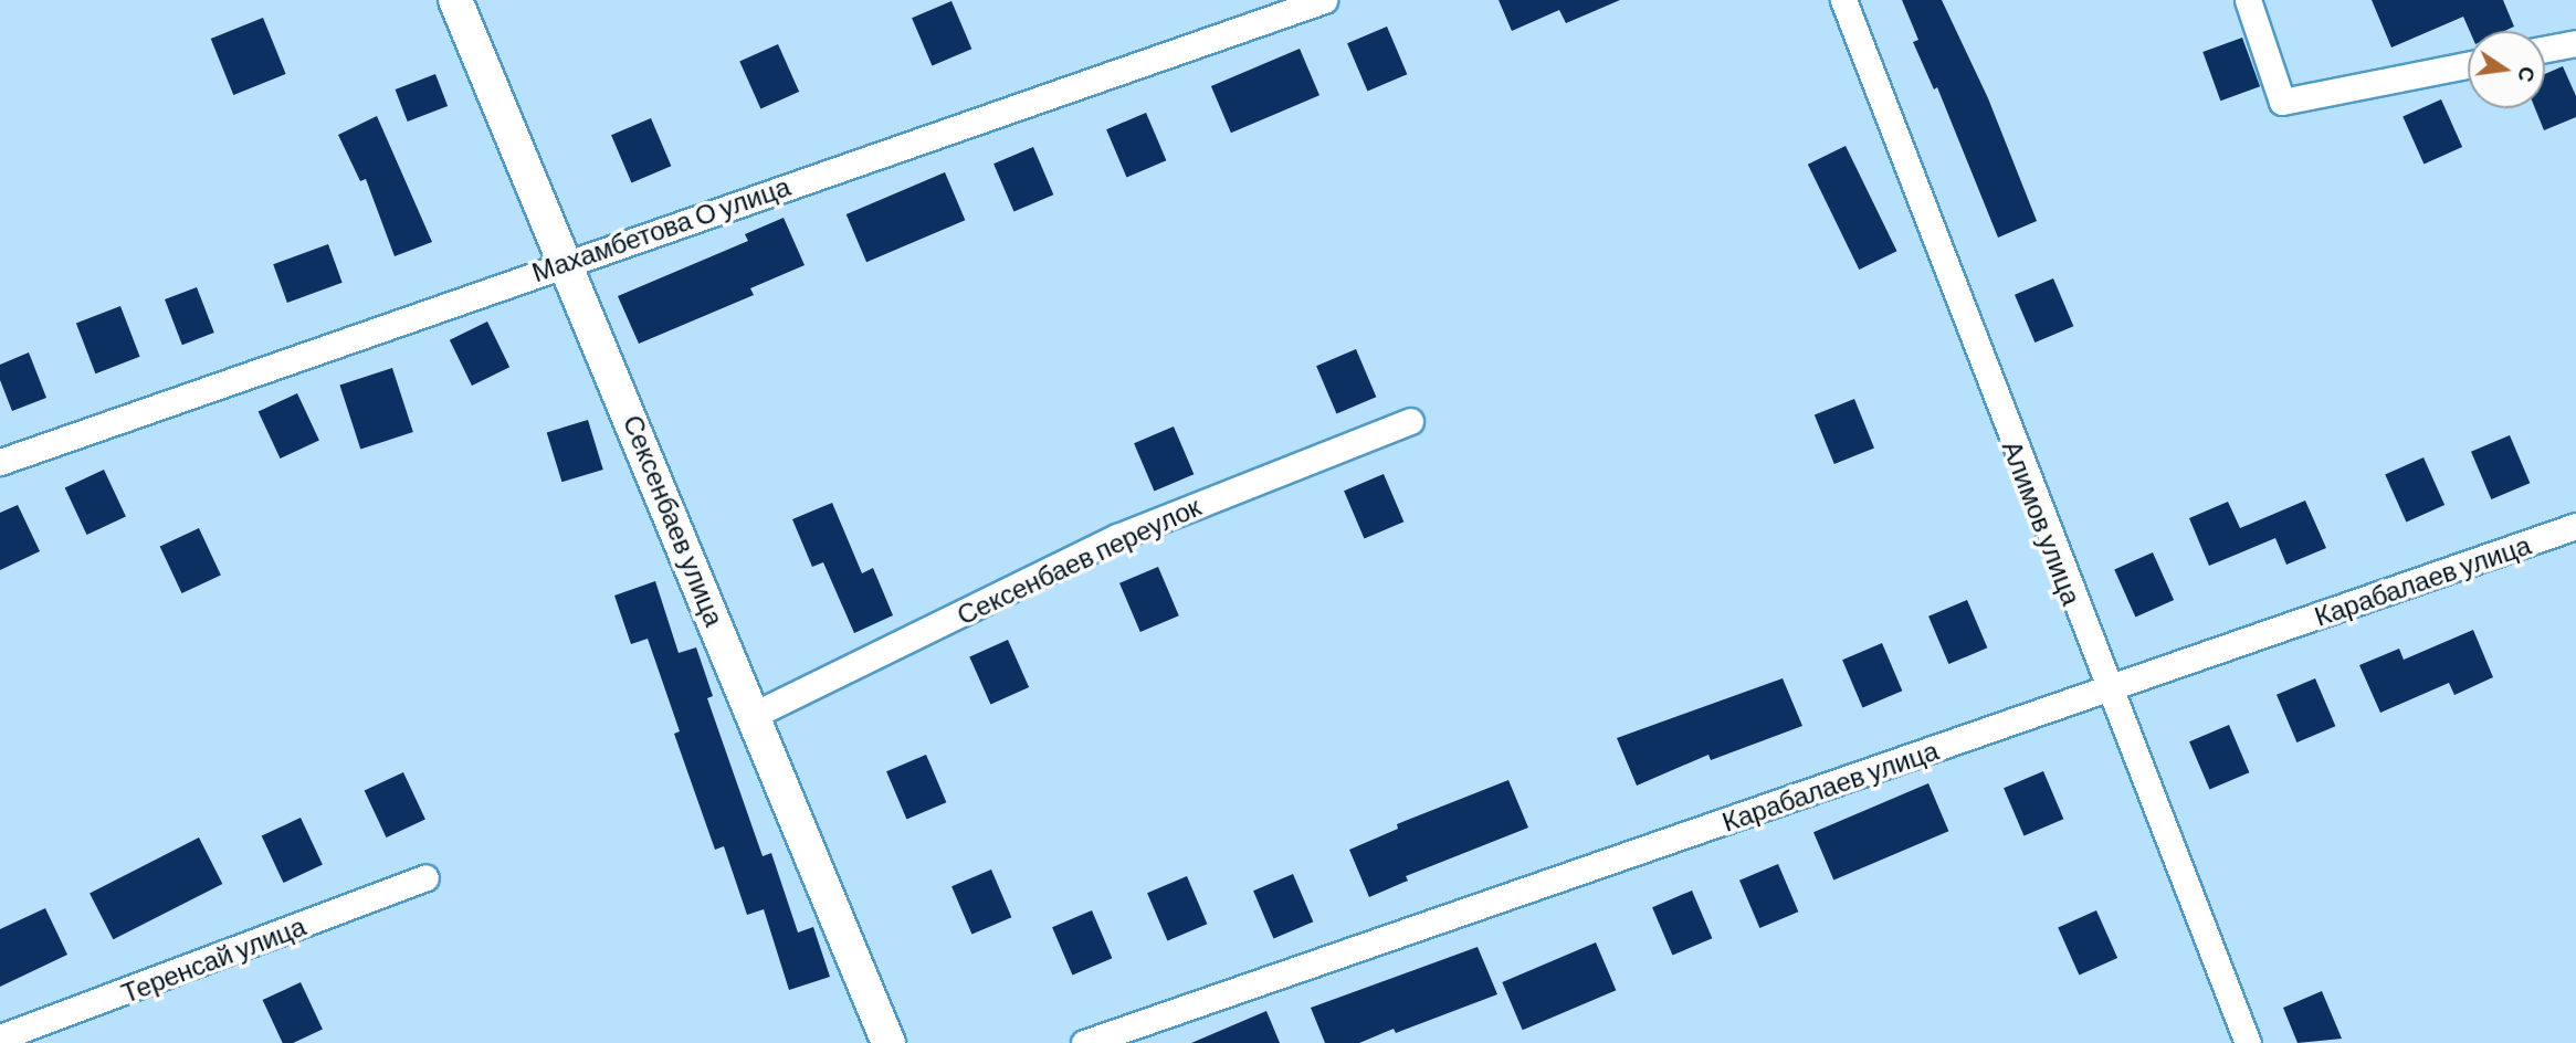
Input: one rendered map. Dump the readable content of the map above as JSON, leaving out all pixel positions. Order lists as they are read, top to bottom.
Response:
{
  "streets": {
    "street": [
      "Махамбетова О улица",
      "Сексенбаев улица",
      "Алимов улица",
      "Сексенбаев переулок",
      "Карабалаев улица",
      "Теренсай улица"
    ]
  },
  "crossings": [
    ["Махамбетова О улица", "Сексенбаев улица"],
    ["Сексенбаев улица", "Сексенбаев переулок"],
    ["Алимов улица", "Карабалаев улица"]
  ],
  "north": "right"
}
